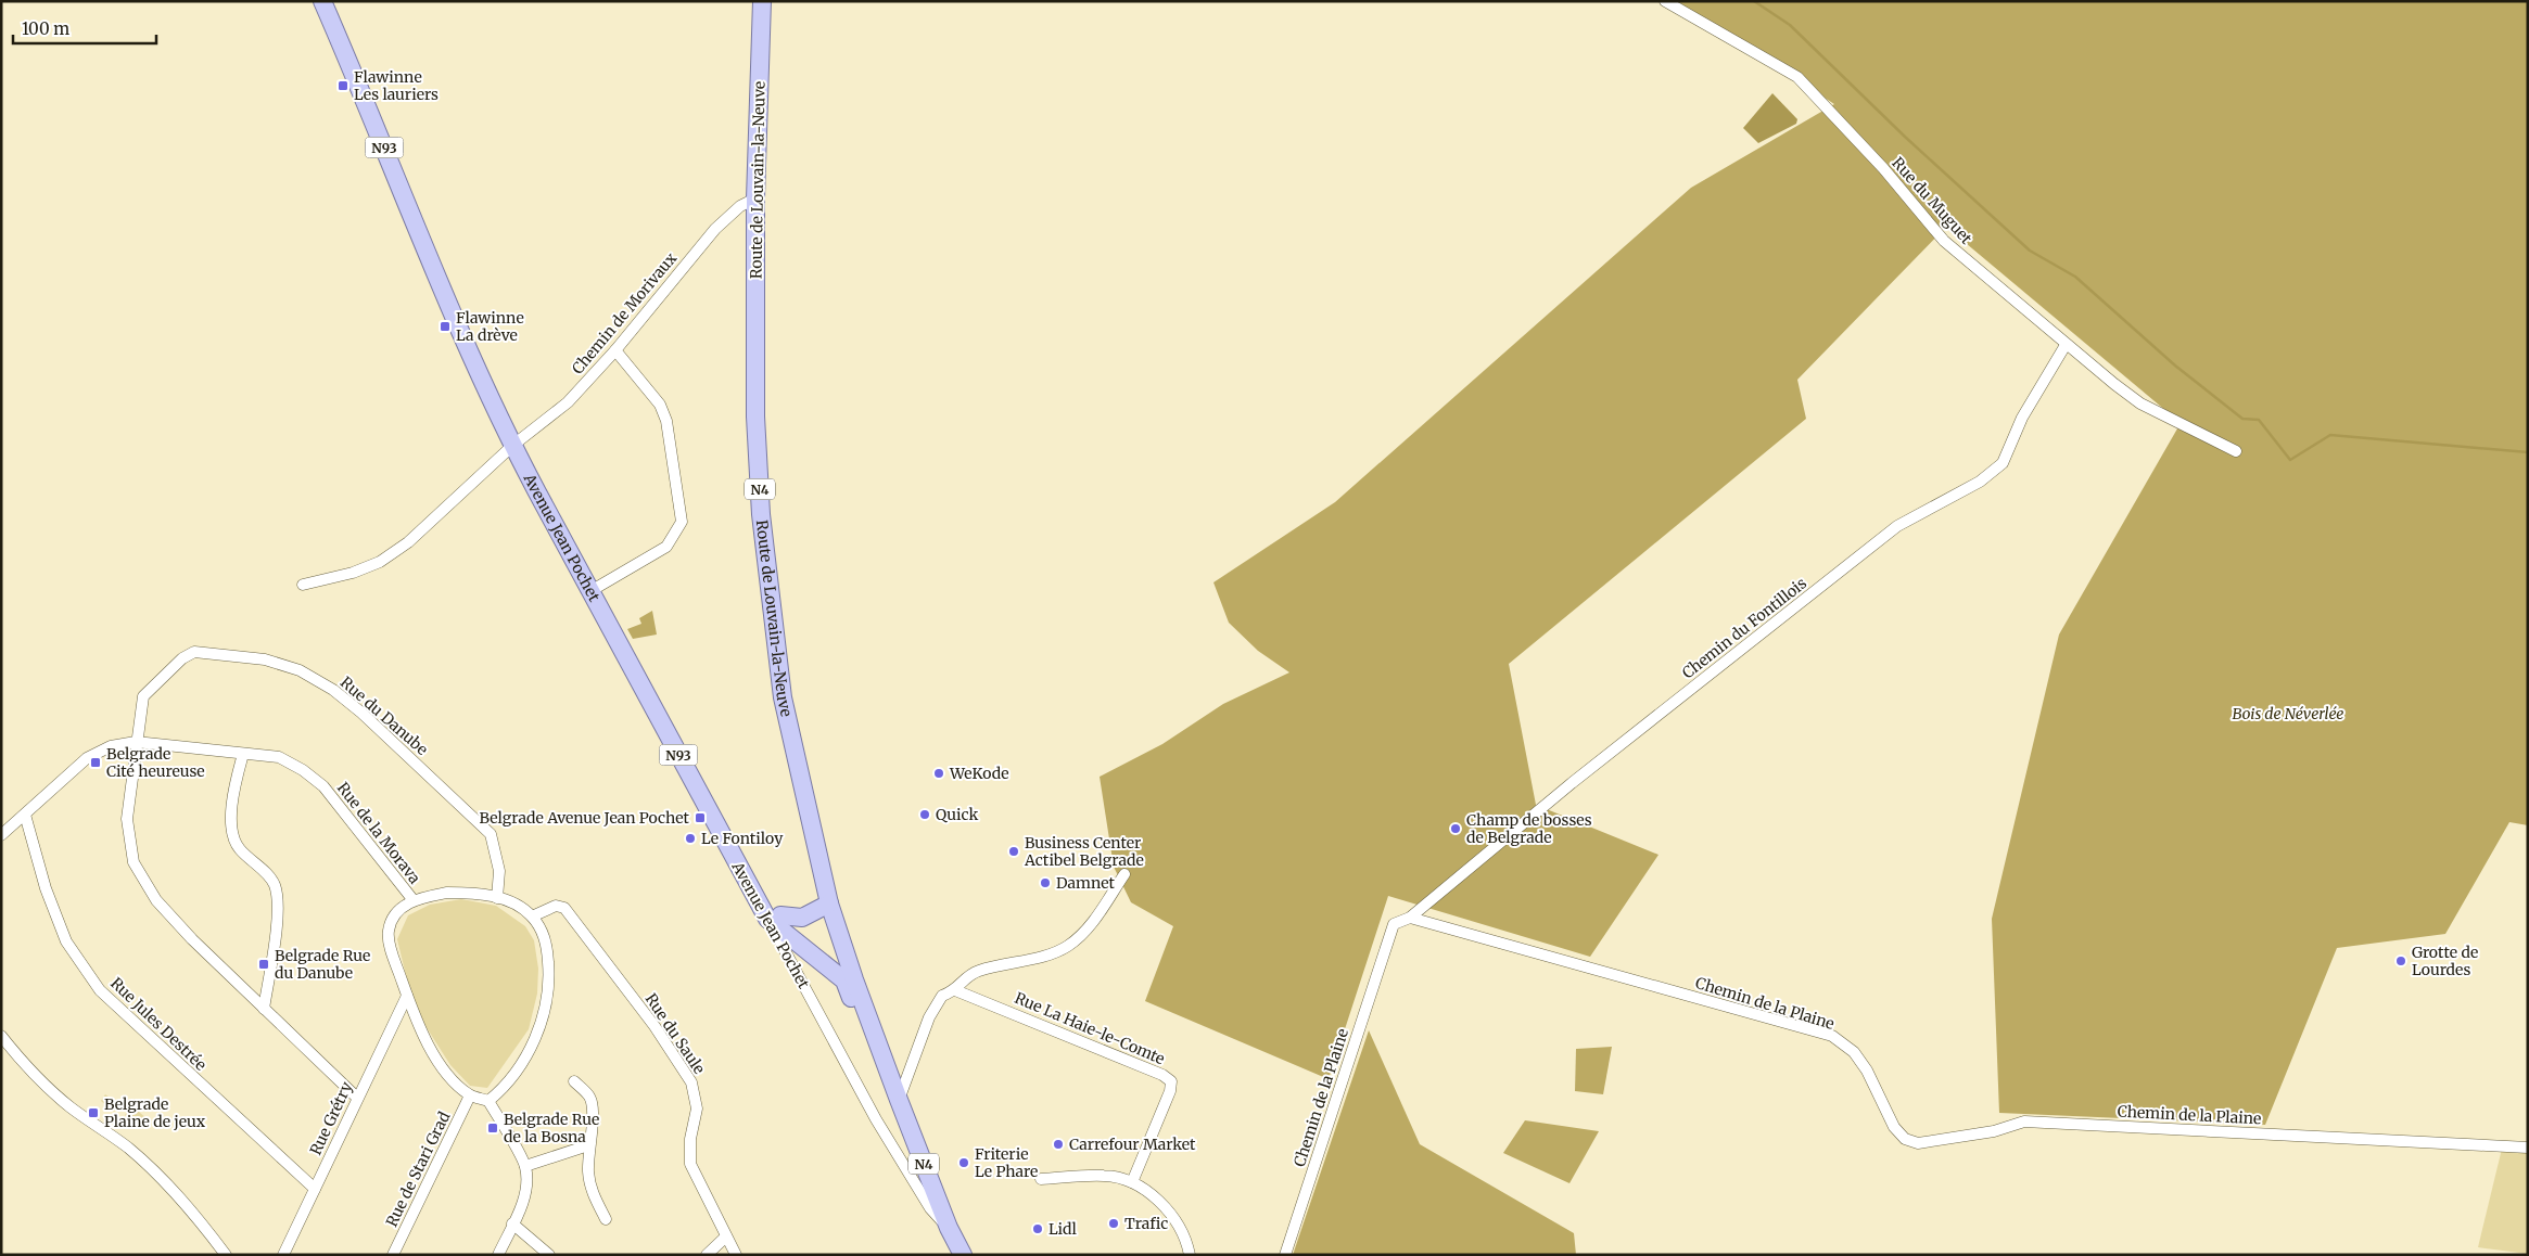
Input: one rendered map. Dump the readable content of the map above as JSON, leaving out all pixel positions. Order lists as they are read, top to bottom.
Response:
{
  "streets": {
    "main road": [
      "N93",
      "Route de Louvain-la-Neuve",
      "N4",
      "Avenue Jean Pochet"
    ],
    "street": [
      "Rue du Muguet",
      "Chemin de Morivaux",
      "Chemin du Fontillois",
      "Rue du Danube",
      "Rue de la Morava",
      "Chemin de la Plaine",
      "Rue Jules Destrée",
      "Rue La Haie-le-Comte",
      "Rue du Saule",
      "Rue Grétry",
      "Rue de Stari Grad"
    ]
  },
  "crossings": [
    ["N93", "Route de Louvain-la-Neuve"],
    ["N93", "Chemin de Morivaux"],
    ["N93", "N4"],
    ["N93", "Avenue Jean Pochet"],
    ["Route de Louvain-la-Neuve", "Chemin de Morivaux"],
    ["Route de Louvain-la-Neuve", "N4"],
    ["Rue du Muguet", "Chemin du Fontillois"],
    ["Chemin de Morivaux", "Avenue Jean Pochet"],
    ["N4", "Avenue Jean Pochet"],
    ["Chemin du Fontillois", "Chemin de la Plaine"],
    ["Rue du Danube", "Rue de la Morava"],
    ["Rue du Danube", "Rue du Saule"],
    ["Rue du Danube", "Rue Grétry"],
    ["Rue du Danube", "Rue de Stari Grad"],
    ["Rue de la Morava", "Rue Jules Destrée"],
    ["Rue de la Morava", "Rue du Saule"],
    ["Rue de la Morava", "Rue Grétry"],
    ["Rue de la Morava", "Rue de Stari Grad"],
    ["Rue Jules Destrée", "Rue Grétry"],
    ["Rue du Saule", "Rue Grétry"],
    ["Rue du Saule", "Rue de Stari Grad"],
    ["Rue Grétry", "Rue de Stari Grad"]
  ],
  "parks": ["Bois de Néverlée"],
  "places": {
    "transit": [
      "Flawinne Les lauriers",
      "Flawinne La drève",
      "Belgrade Cité heureuse",
      "Belgrade Avenue Jean Pochet",
      "Belgrade Rue du Danube",
      "Belgrade Plaine de jeux",
      "Belgrade Rue de la Bosna"
    ],
    "other": [
      "WeKode",
      "Quick",
      "Champ de bosses de Belgrade",
      "Le Fontiloy",
      "Business Center Actibel Belgrade",
      "Damnet",
      "Grotte de Lourdes",
      "Carrefour Market",
      "Friterie Le Phare",
      "Trafic",
      "Lidl"
    ]
  },
  "scale_bar": "100 m"
}
